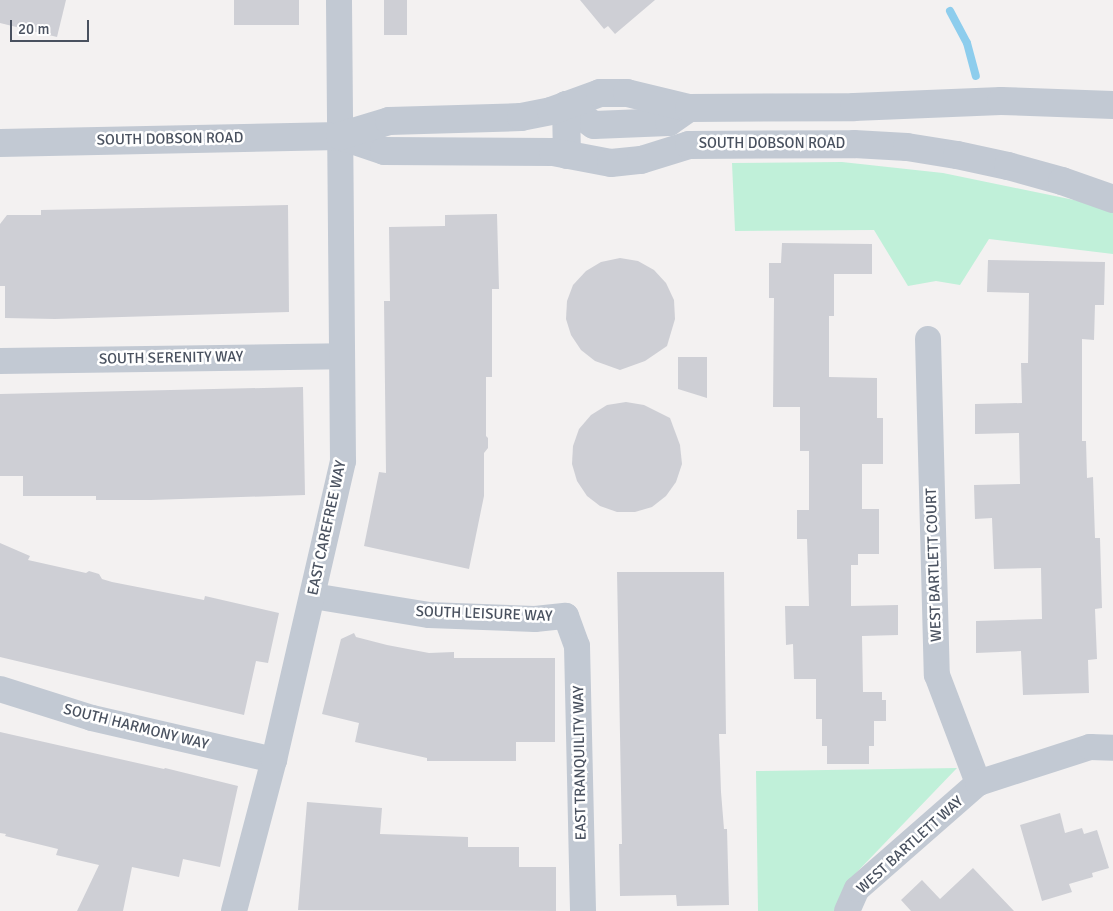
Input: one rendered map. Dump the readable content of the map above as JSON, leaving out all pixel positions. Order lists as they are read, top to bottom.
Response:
{
  "streets": {
    "street": [
      "SOUTH DOBSON ROAD",
      "SOUTH SERENITY WAY",
      "EAST CAREFREE WAY",
      "WEST BARTLETT COURT",
      "SOUTH LEISURE WAY",
      "SOUTH HARMONY WAY",
      "EAST TRANQUILITY WAY",
      "WEST BARTLETT WAY"
    ]
  },
  "crossings": [
    ["SOUTH DOBSON ROAD", "EAST CAREFREE WAY"],
    ["SOUTH SERENITY WAY", "EAST CAREFREE WAY"],
    ["EAST CAREFREE WAY", "SOUTH LEISURE WAY"],
    ["EAST CAREFREE WAY", "SOUTH HARMONY WAY"],
    ["WEST BARTLETT COURT", "WEST BARTLETT WAY"],
    ["SOUTH LEISURE WAY", "EAST TRANQUILITY WAY"]
  ],
  "scale_bar": "20 m"
}
